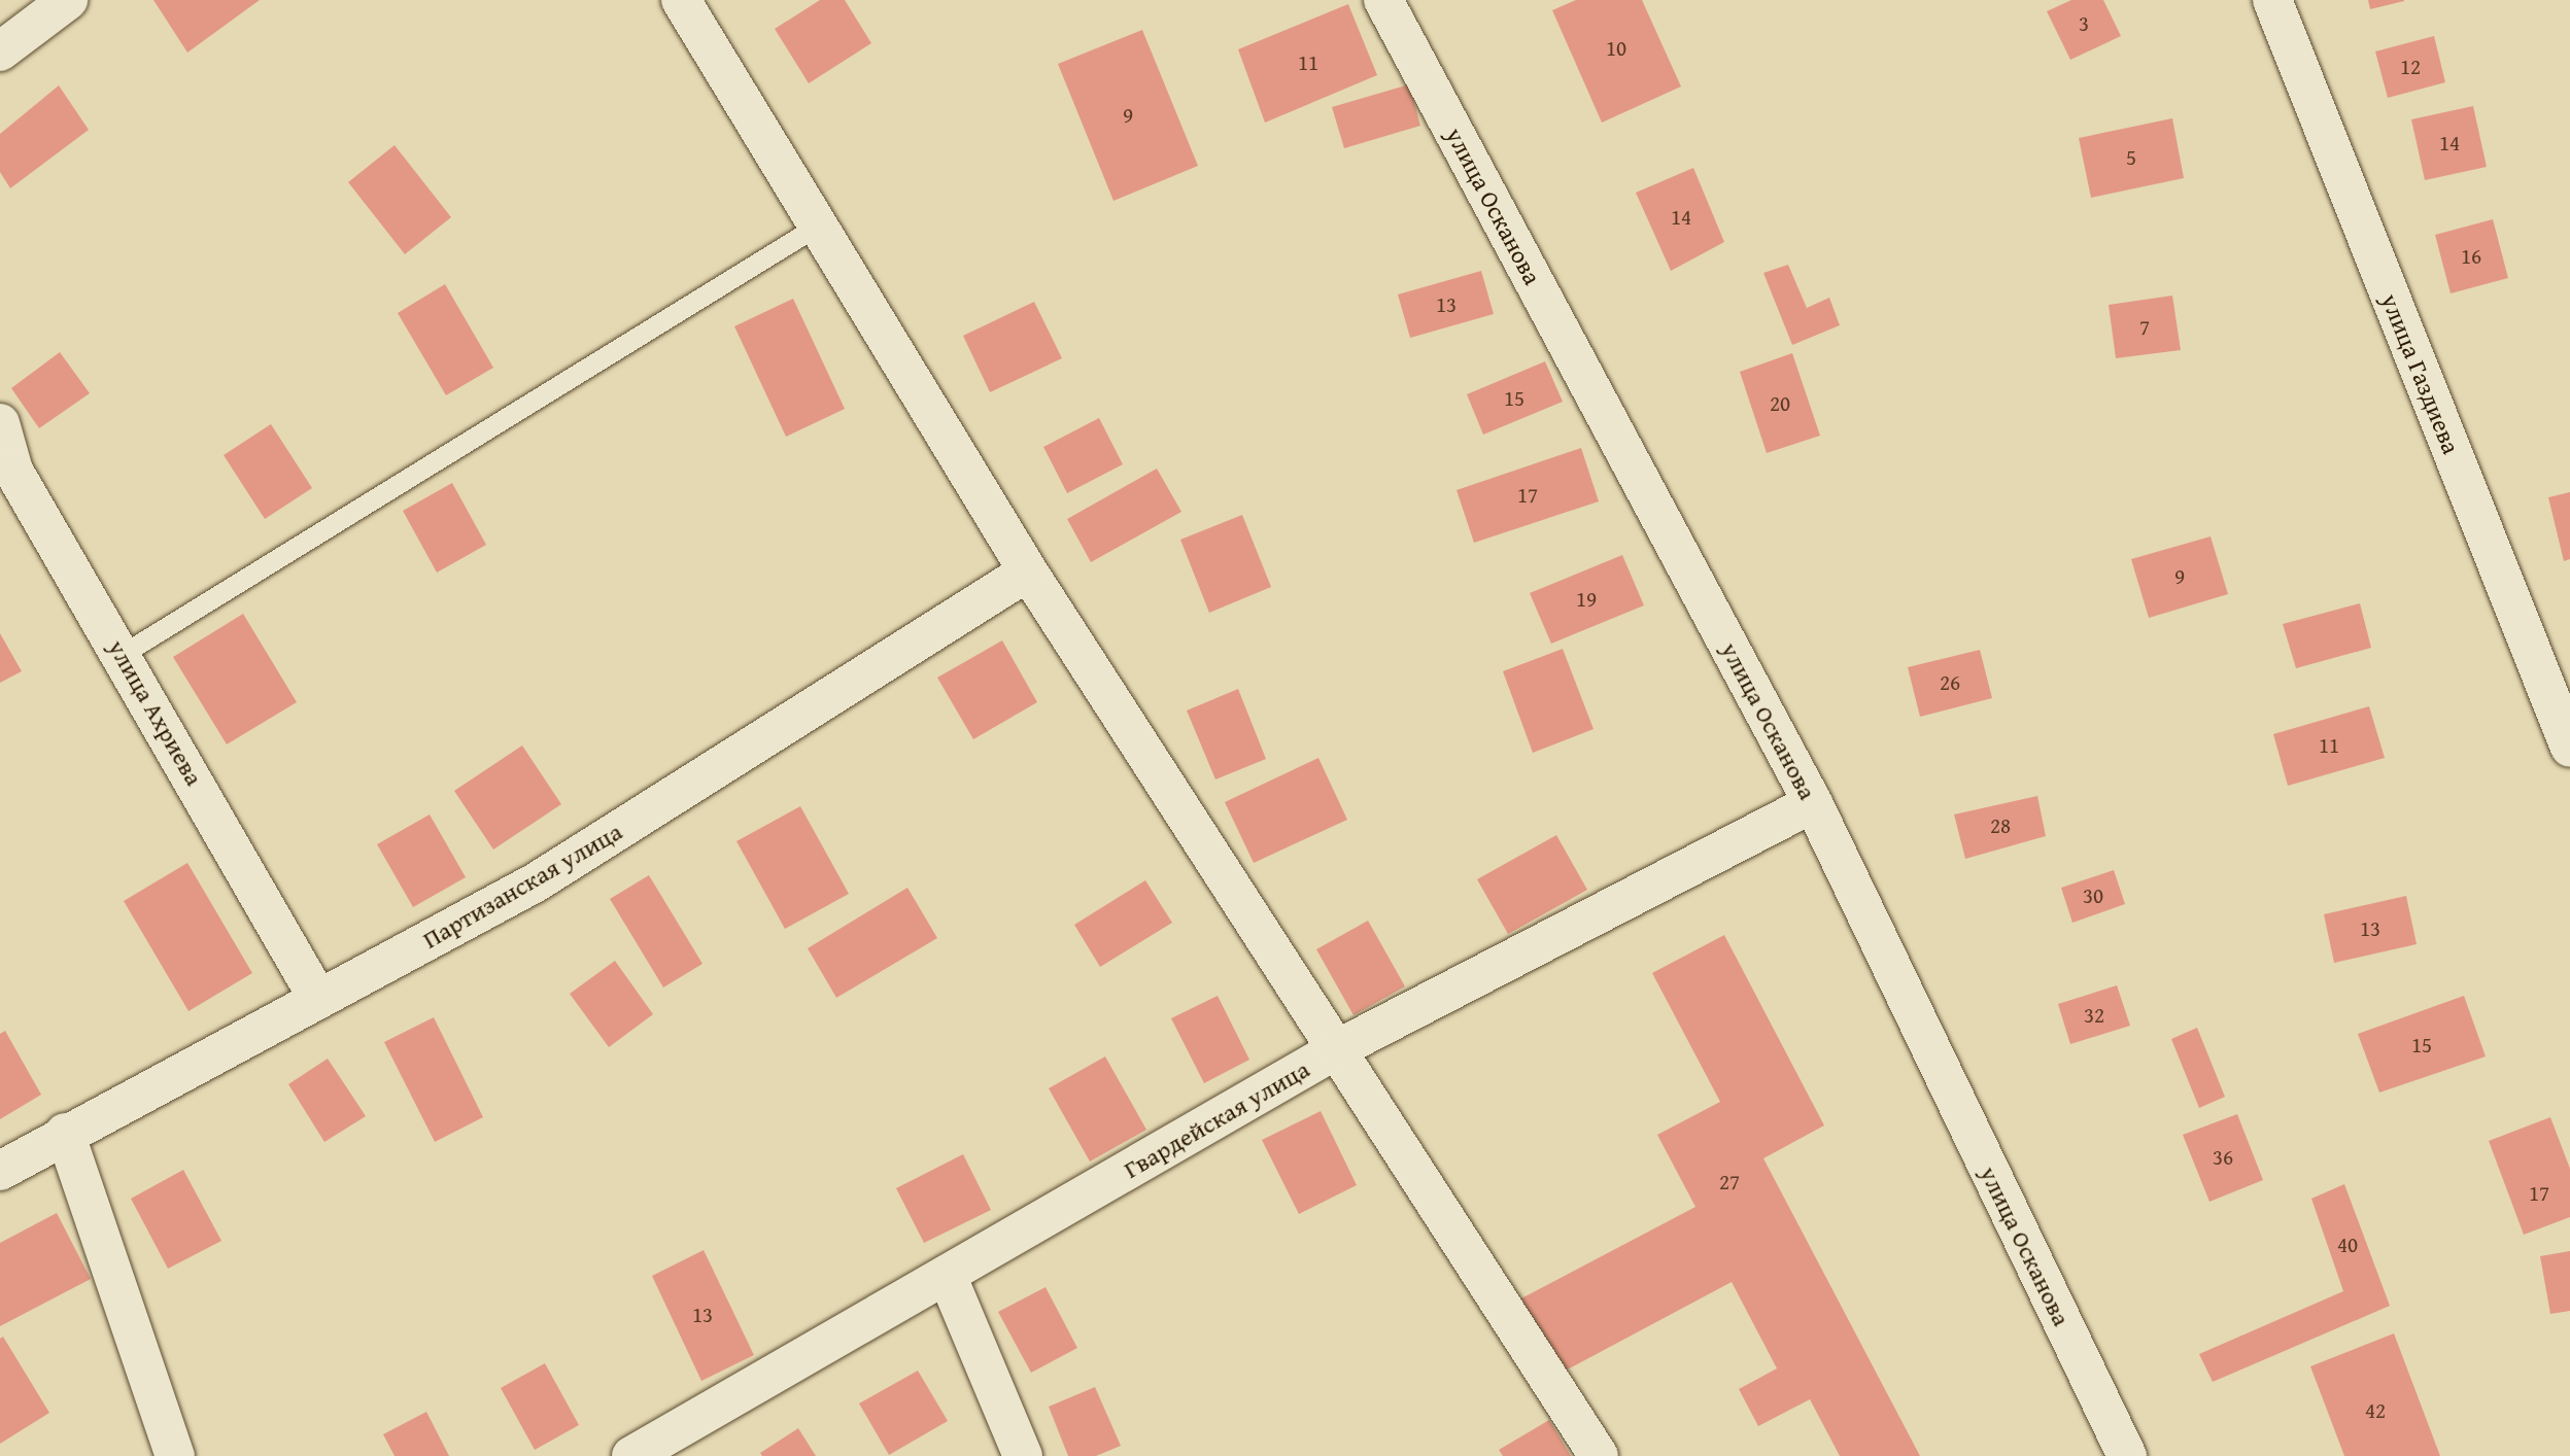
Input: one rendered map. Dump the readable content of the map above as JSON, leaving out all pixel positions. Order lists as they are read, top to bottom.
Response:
{
  "streets": {
    "street": [
      "улица Осканова",
      "улица Газдиева",
      "улица Ахриева",
      "Партизанская улица",
      "Гвардейская улица"
    ]
  },
  "crossings": [
    ["улица Осканова", "Гвардейская улица"],
    ["улица Ахриева", "Партизанская улица"]
  ],
  "house_numbers": [
    "3",
    "10",
    "11",
    "12",
    "9",
    "14",
    "5",
    "14",
    "16",
    "13",
    "7",
    "15",
    "20",
    "17",
    "9",
    "19",
    "26",
    "11",
    "28",
    "30",
    "13",
    "32",
    "15",
    "36",
    "27",
    "17",
    "40",
    "13",
    "42"
  ]
}
